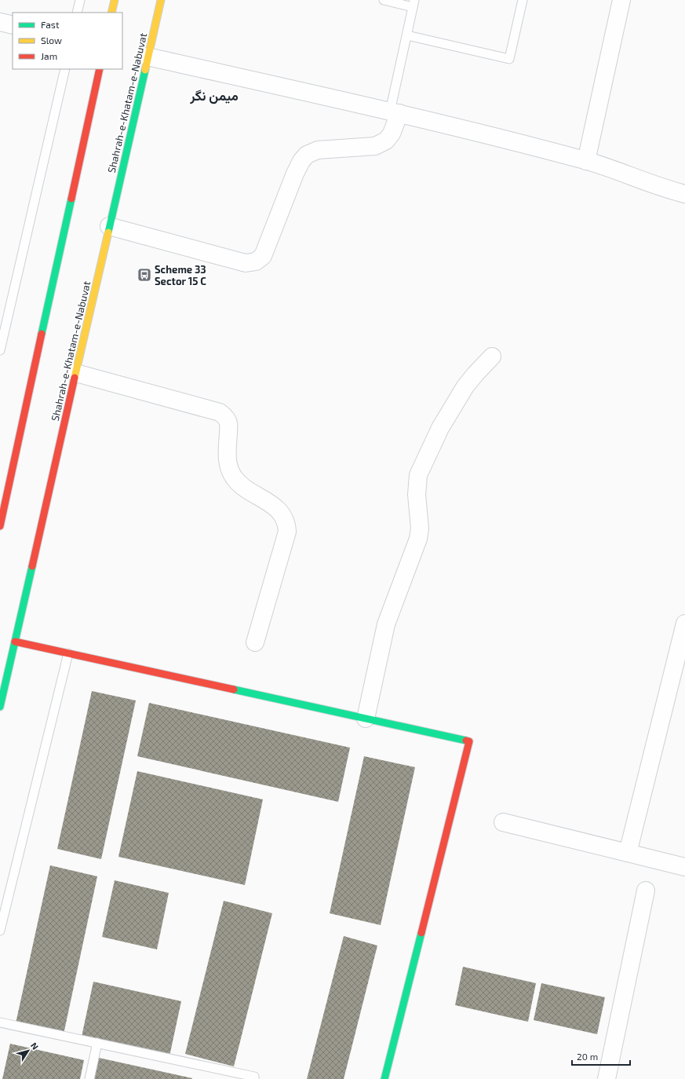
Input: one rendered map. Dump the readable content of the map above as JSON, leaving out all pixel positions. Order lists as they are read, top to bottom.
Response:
{
  "streets": {
    "main road": ["Shahrah-e-Khatam-e-Nabuvat"]
  },
  "districts": ["میمن نگر"],
  "places": {
    "bus stop": ["Scheme 33 Sector 15 C"]
  },
  "legend": ["Fast", "Slow", "Jam"],
  "scale_bar": "20 m",
  "north": "top right"
}
